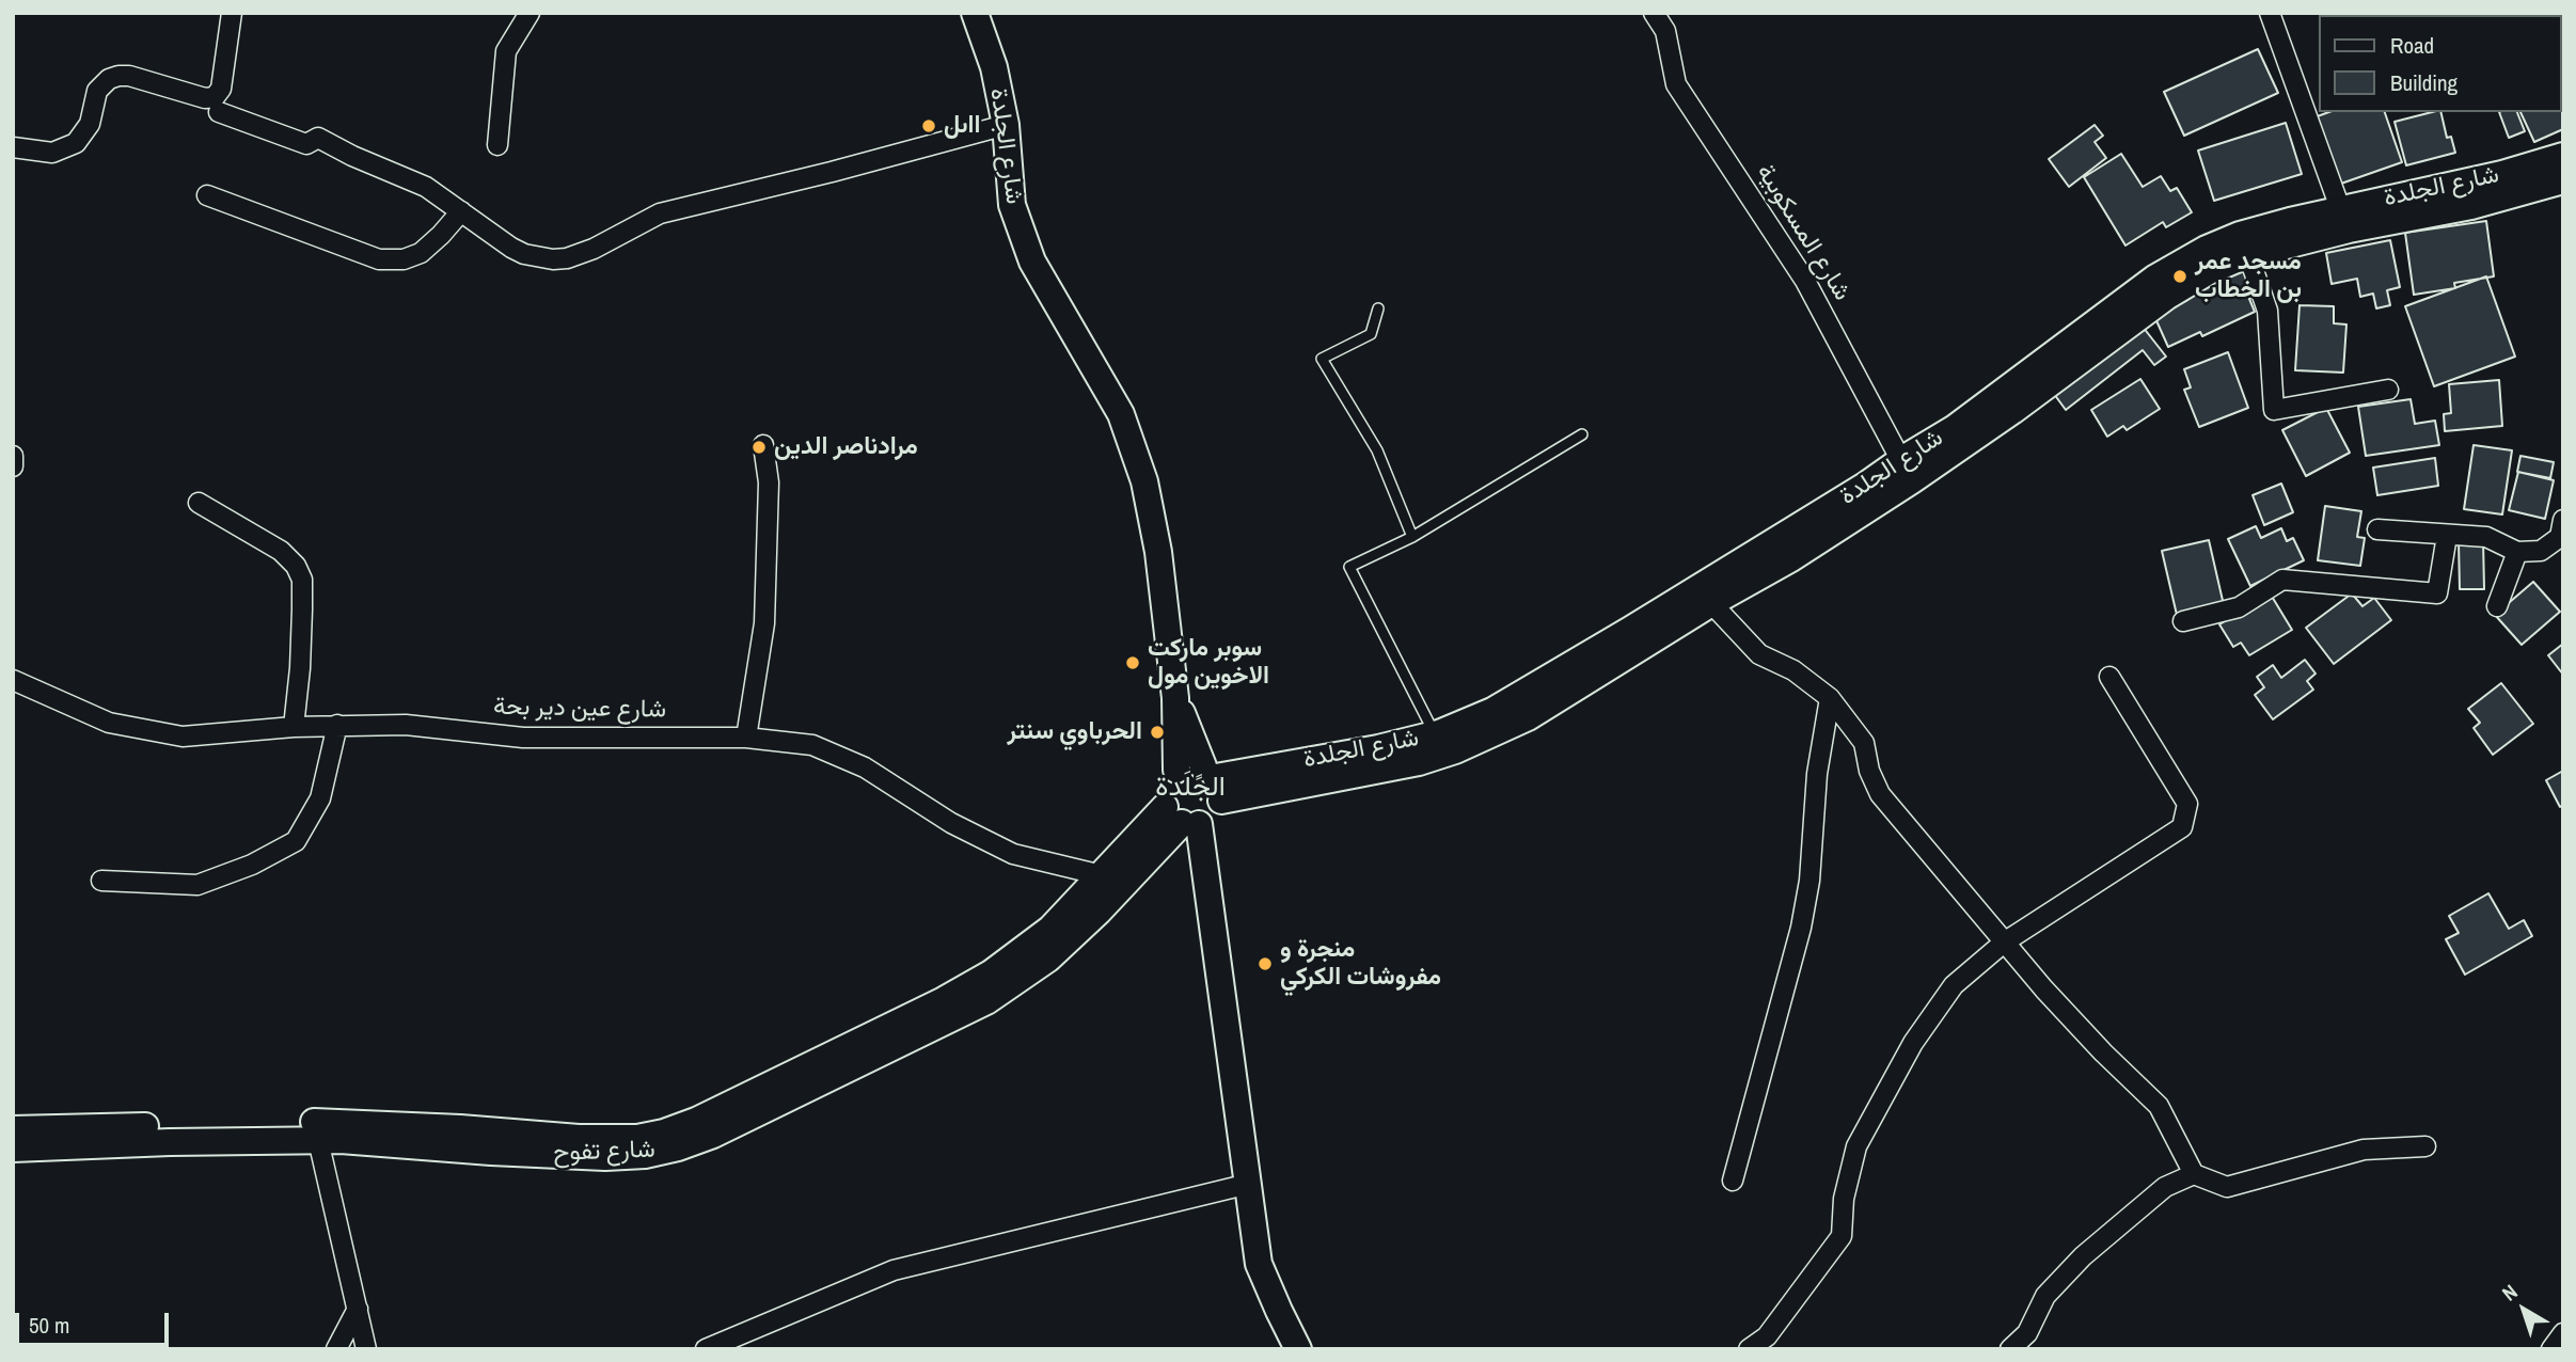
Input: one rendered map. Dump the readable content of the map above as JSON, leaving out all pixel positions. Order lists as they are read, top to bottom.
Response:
{
  "streets": {
    "street": [
      "شارع الجلدة",
      "شارع المسكوبية",
      "شارع عين دير بحة",
      "شارع تفوح"
    ]
  },
  "crossings": [
    ["شارع الجلدة", "شارع المسكوبية"],
    ["شارع عين دير بحة", "شارع تفوح"]
  ],
  "districts": ["الجًلَدة"],
  "places": [
    "ااىل",
    "مسجد عمر بن الخطاب",
    "مرادناصر الدين",
    "سوبر ماركت الاخوين مول",
    "الحرباوي سنتر",
    "منجرة و مفروشات الكركي"
  ],
  "legend": ["Road", "Building"],
  "scale_bar": "50 m",
  "north": "top left"
}
